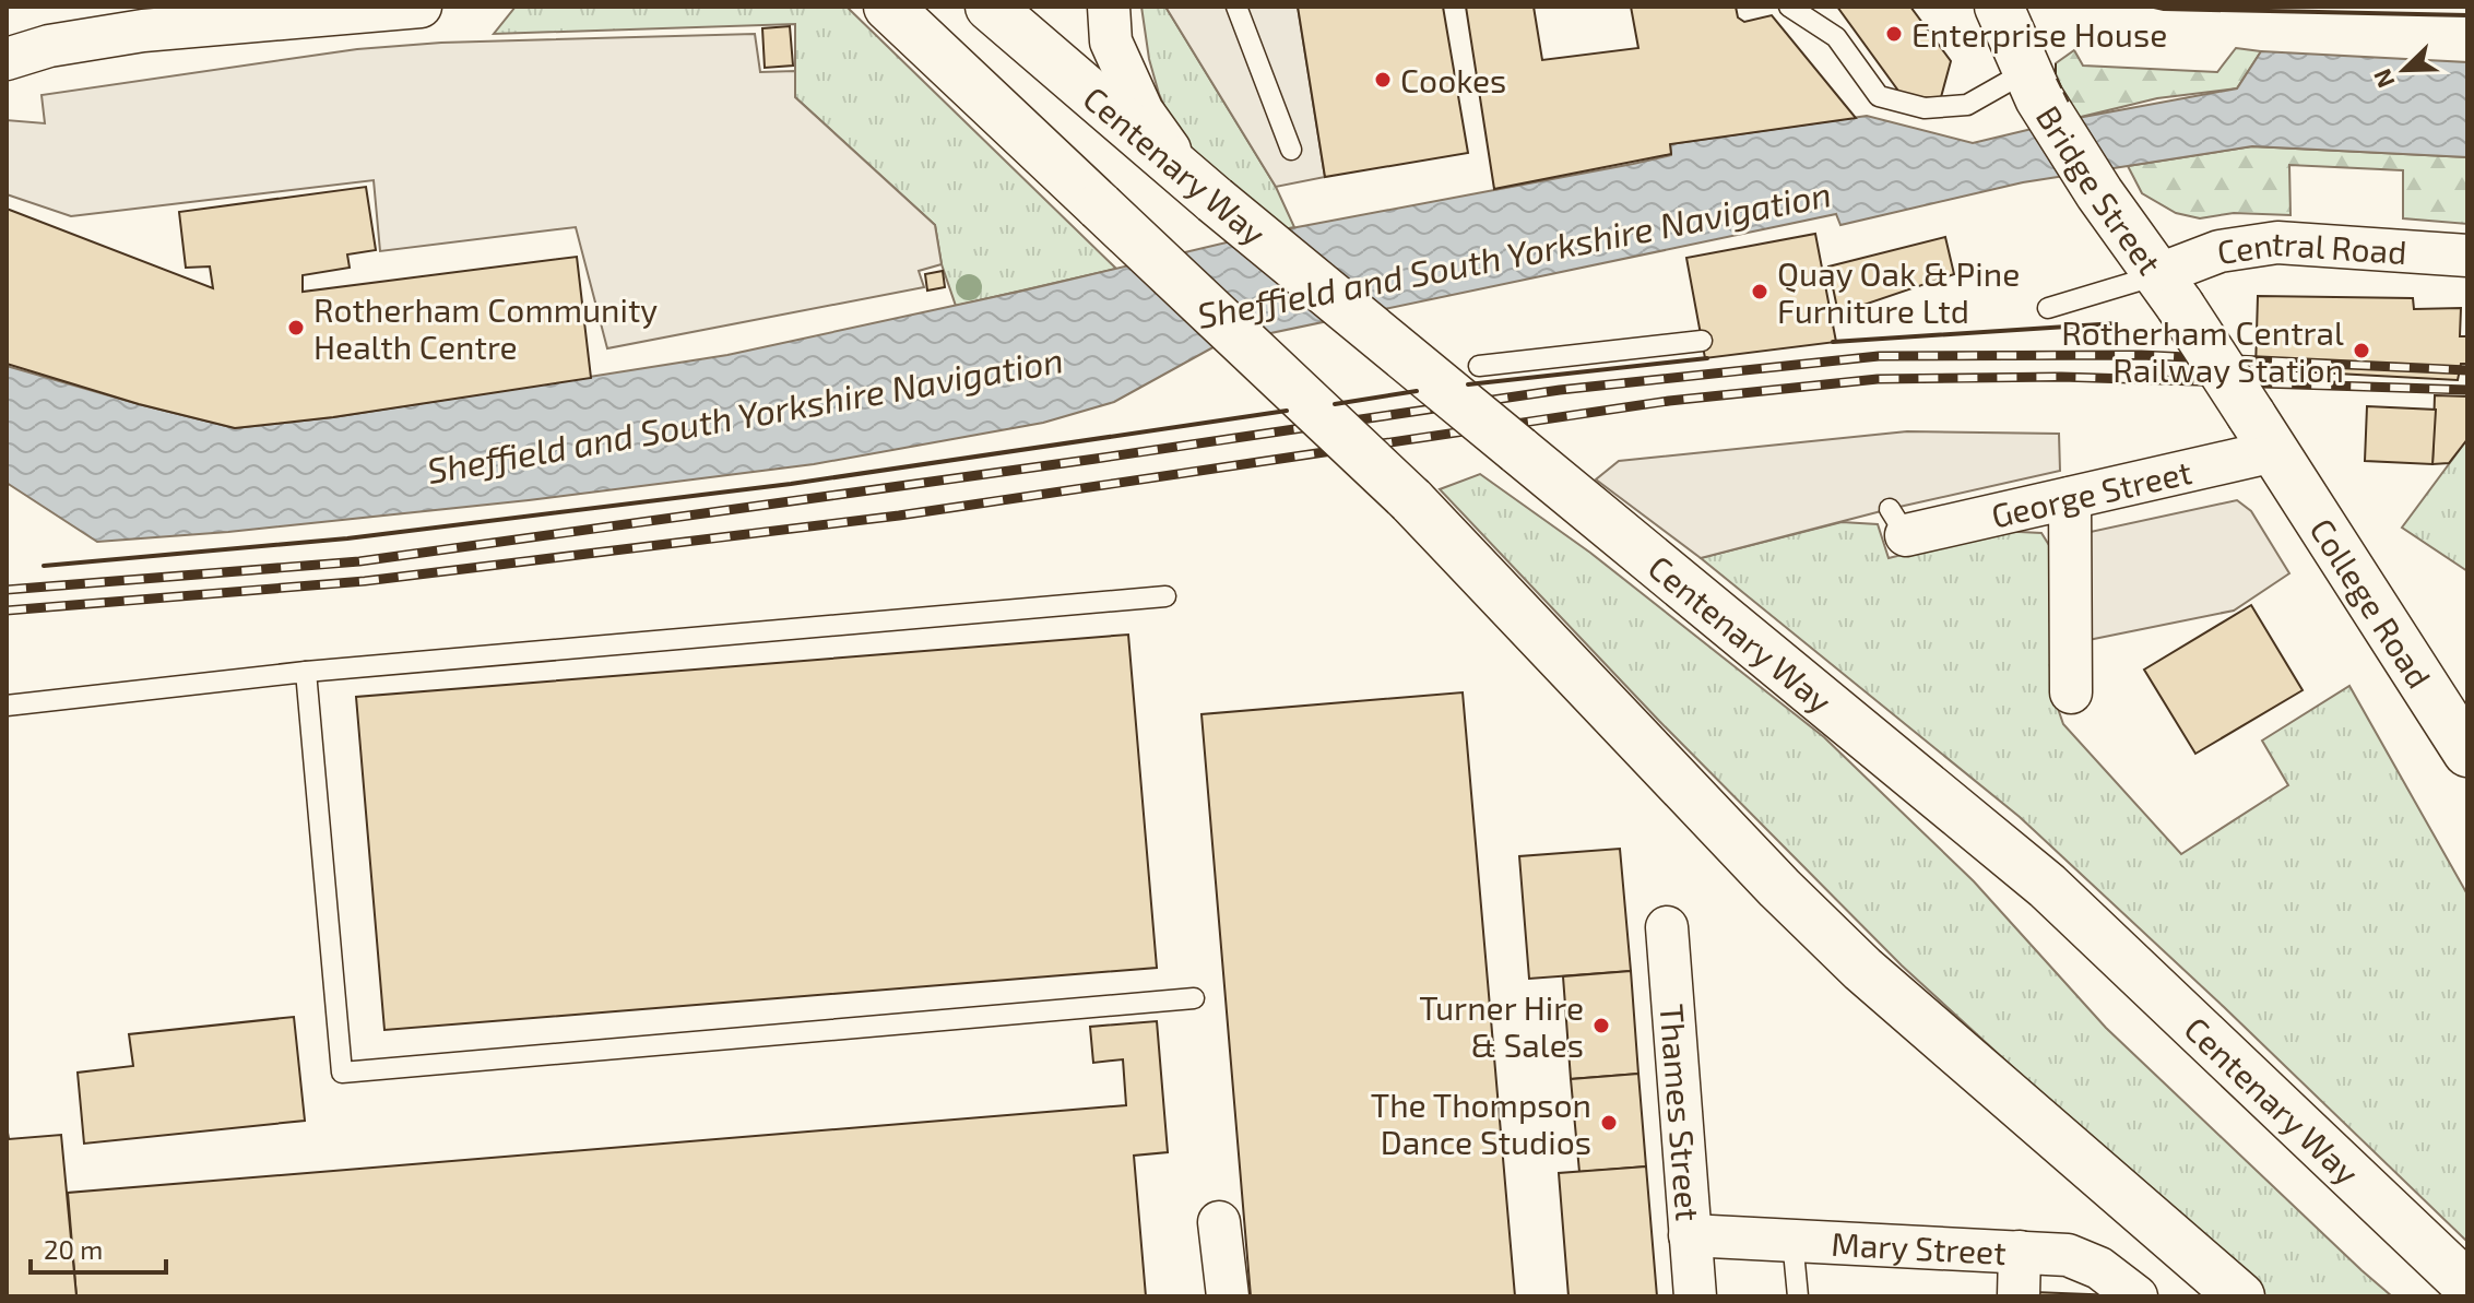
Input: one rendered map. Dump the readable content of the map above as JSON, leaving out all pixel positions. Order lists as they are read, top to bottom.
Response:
{
  "streets": {
    "main road": ["Centenary Way", "Bridge Street", "College Road"],
    "street": [
      "Central Road",
      "George Street",
      "Thames Street",
      "Mary Street"
    ]
  },
  "crossings": [
    ["Bridge Street", "Central Road"],
    ["Bridge Street", "George Street"],
    ["Bridge Street", "College Road"],
    ["George Street", "College Road"],
    ["Thames Street", "Mary Street"]
  ],
  "water": ["Sheffield and South Yorkshire Navigation"],
  "places": [
    "Enterprise House",
    "Cookes",
    "Quay Oak & Pine Furniture Ltd",
    "Rotherham Community Health Centre",
    "Rotherham Central Railway Station",
    "Turner Hire & Sales",
    "The Thompson Dance Studios"
  ],
  "scale_bar": "20 m",
  "north": "bottom left"
}
